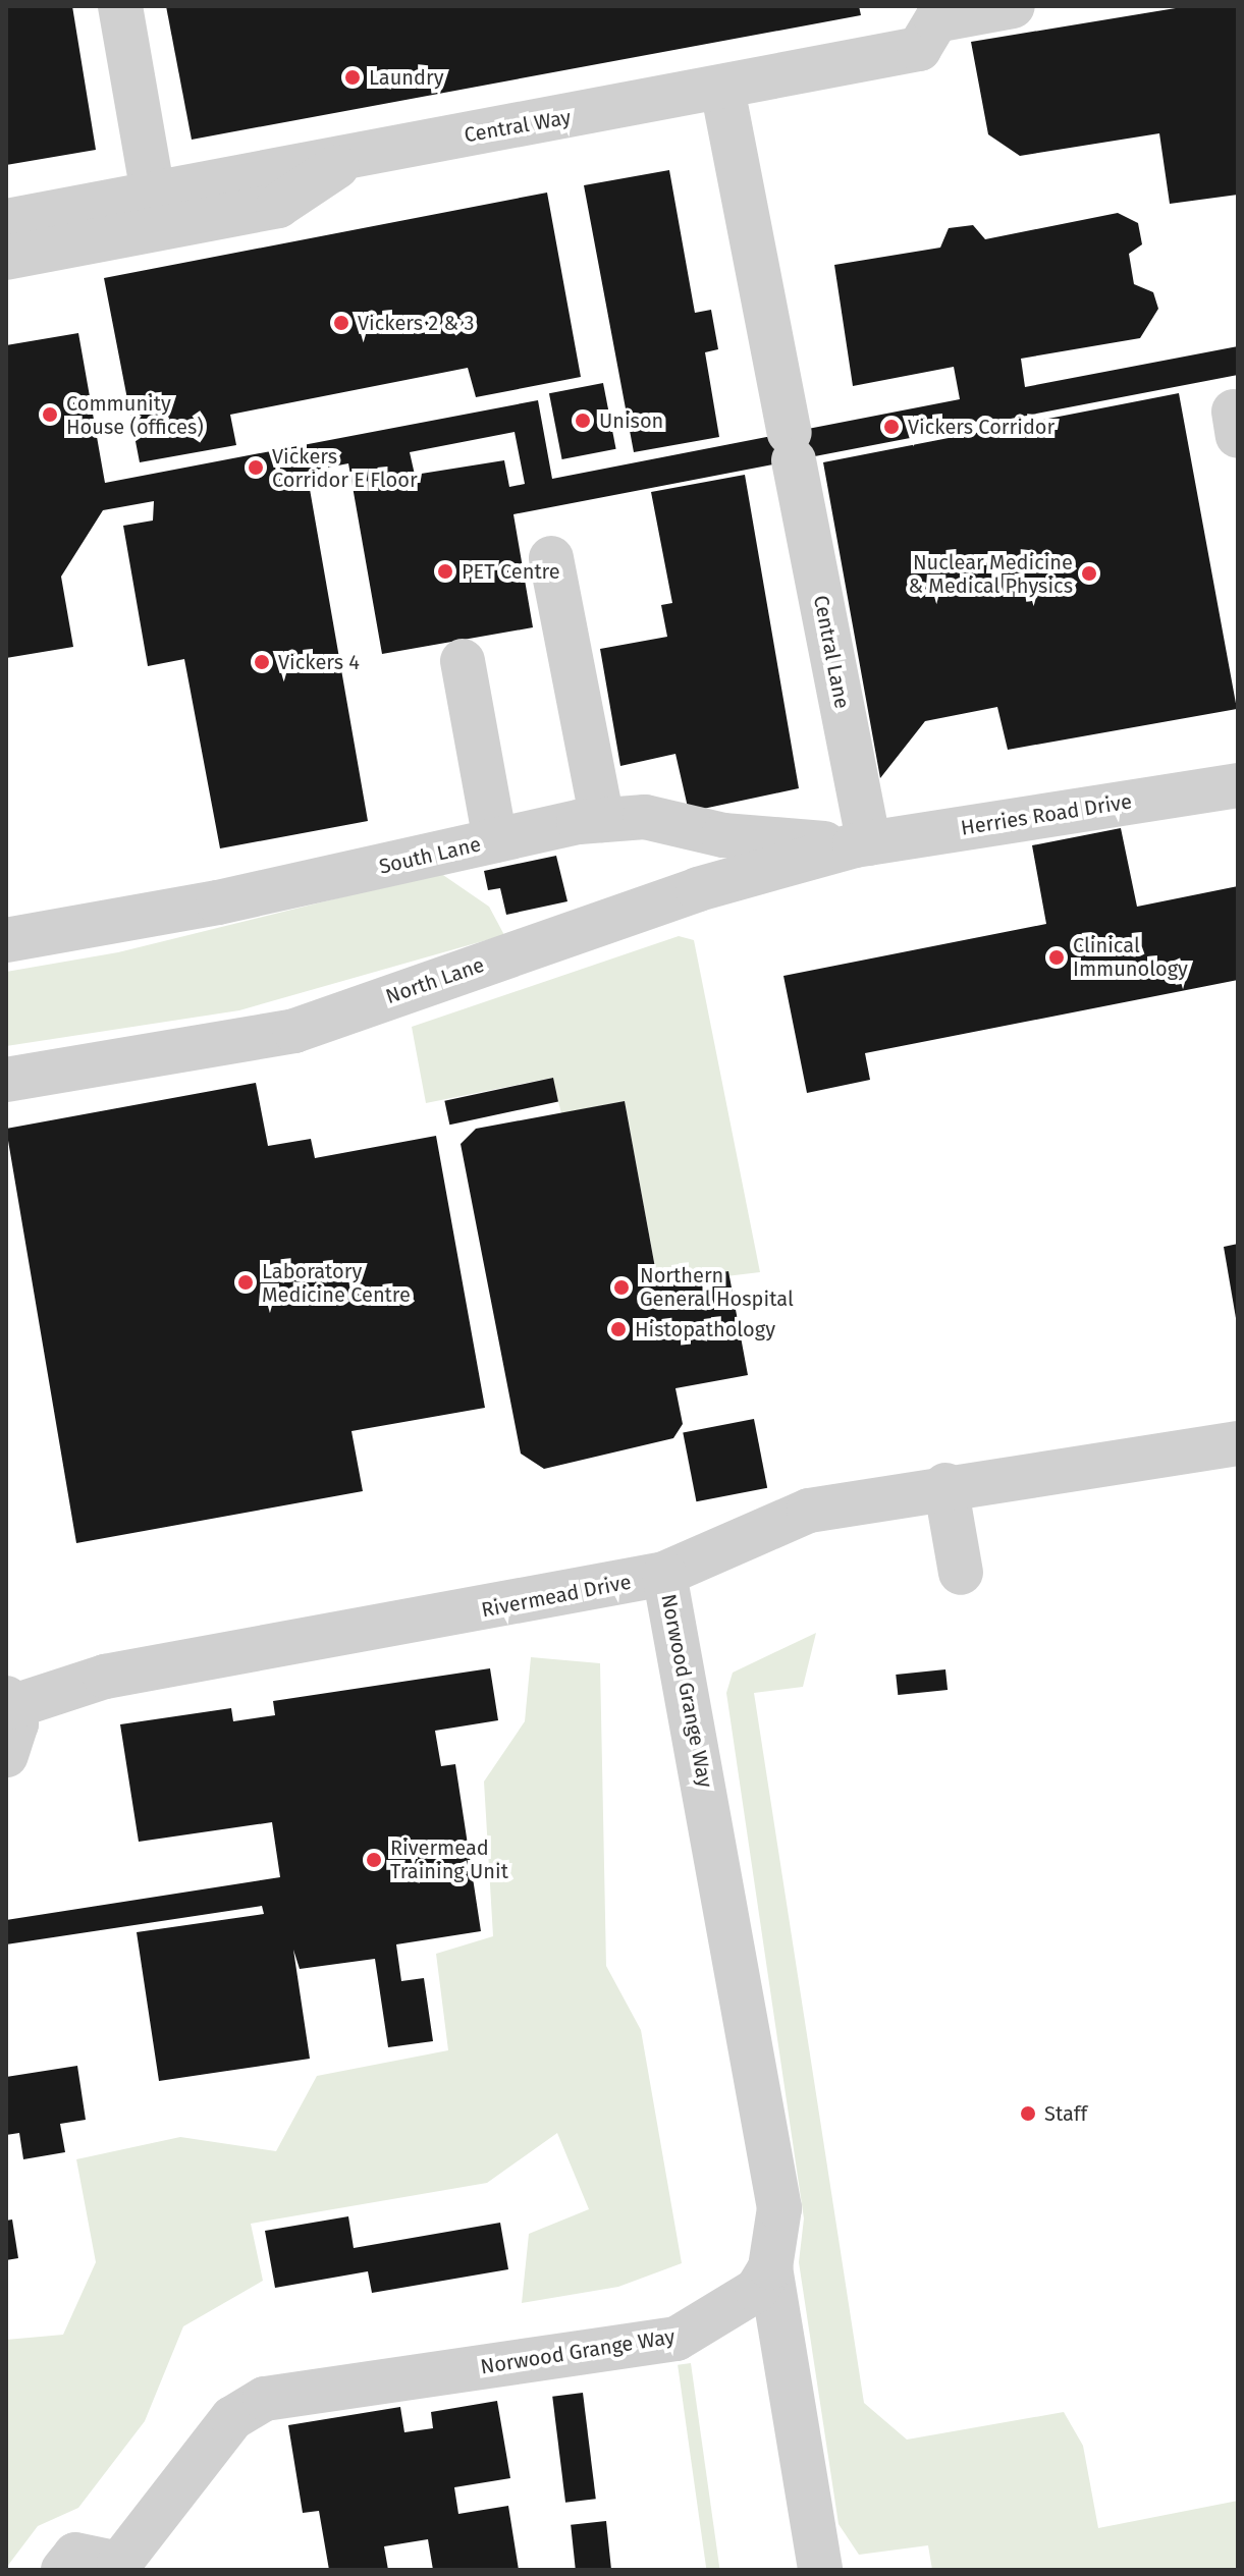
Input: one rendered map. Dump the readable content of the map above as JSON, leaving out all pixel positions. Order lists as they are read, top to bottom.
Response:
{
  "streets": {
    "lane": [
      "Central Way",
      "Central Lane",
      "Herries Road Drive",
      "South Lane",
      "North Lane",
      "Rivermead Drive",
      "Norwood Grange Way"
    ]
  },
  "crossings": [
    ["Central Way", "Central Lane"],
    ["Central Lane", "Herries Road Drive"],
    ["Central Lane", "South Lane"],
    ["Central Lane", "North Lane"],
    ["Herries Road Drive", "South Lane"],
    ["Herries Road Drive", "North Lane"],
    ["South Lane", "North Lane"],
    ["Rivermead Drive", "Norwood Grange Way"]
  ],
  "places": [
    "Laundry",
    "Vickers 2 & 3",
    "Community House (offices)",
    "Unison",
    "Vickers Corridor",
    "Vickers Corridor E Floor",
    "PET Centre",
    "Nuclear Medicine & Medical Physics",
    "Vickers 4",
    "Clinical Immunology",
    "Laboratory Medicine Centre",
    "Northern General Hospital",
    "Histopathology",
    "Rivermead Training Unit",
    "Staff"
  ]
}
